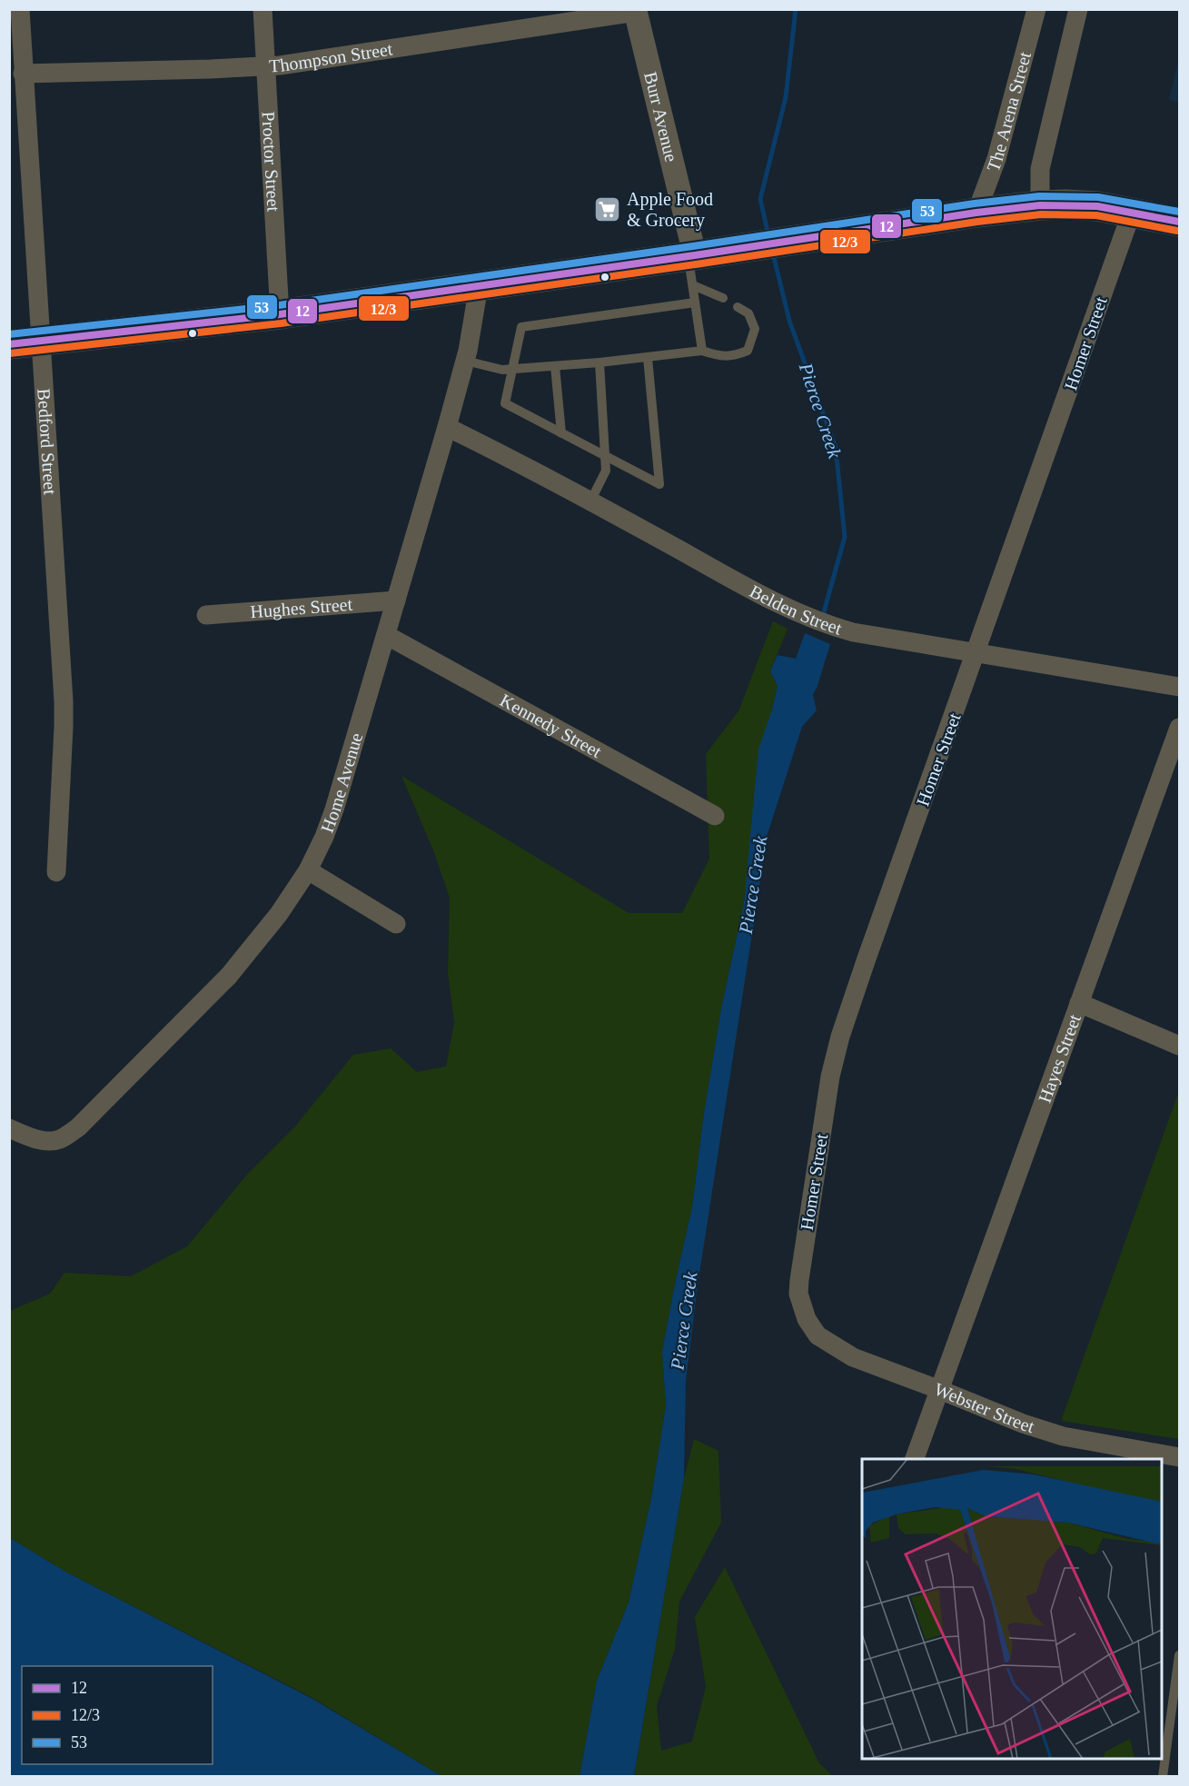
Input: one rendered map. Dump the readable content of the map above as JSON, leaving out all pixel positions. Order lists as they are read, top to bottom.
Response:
{
  "streets": {
    "street": [
      "Thompson Street",
      "The Arena Street",
      "Burr Avenue",
      "Proctor Street",
      "Homer Street",
      "Bedford Street",
      "Hughes Street",
      "Belden Street",
      "Kennedy Street",
      "Home Avenue",
      "Hayes Street",
      "Webster Street"
    ]
  },
  "crossings": [
    ["Thompson Street", "Burr Avenue"],
    ["Thompson Street", "Proctor Street"],
    ["Thompson Street", "Bedford Street"],
    ["Homer Street", "Belden Street"],
    ["Homer Street", "Webster Street"],
    ["Hughes Street", "Home Avenue"],
    ["Belden Street", "Home Avenue"],
    ["Kennedy Street", "Home Avenue"],
    ["Hayes Street", "Webster Street"]
  ],
  "water": ["Pierce Creek"],
  "places": {
    "supermarket": ["Apple Food & Grocery"]
  },
  "lines": ["transit line 53", "transit line 12", "transit line 12/3"],
  "legend": ["12", "12/3", "53"]
}
